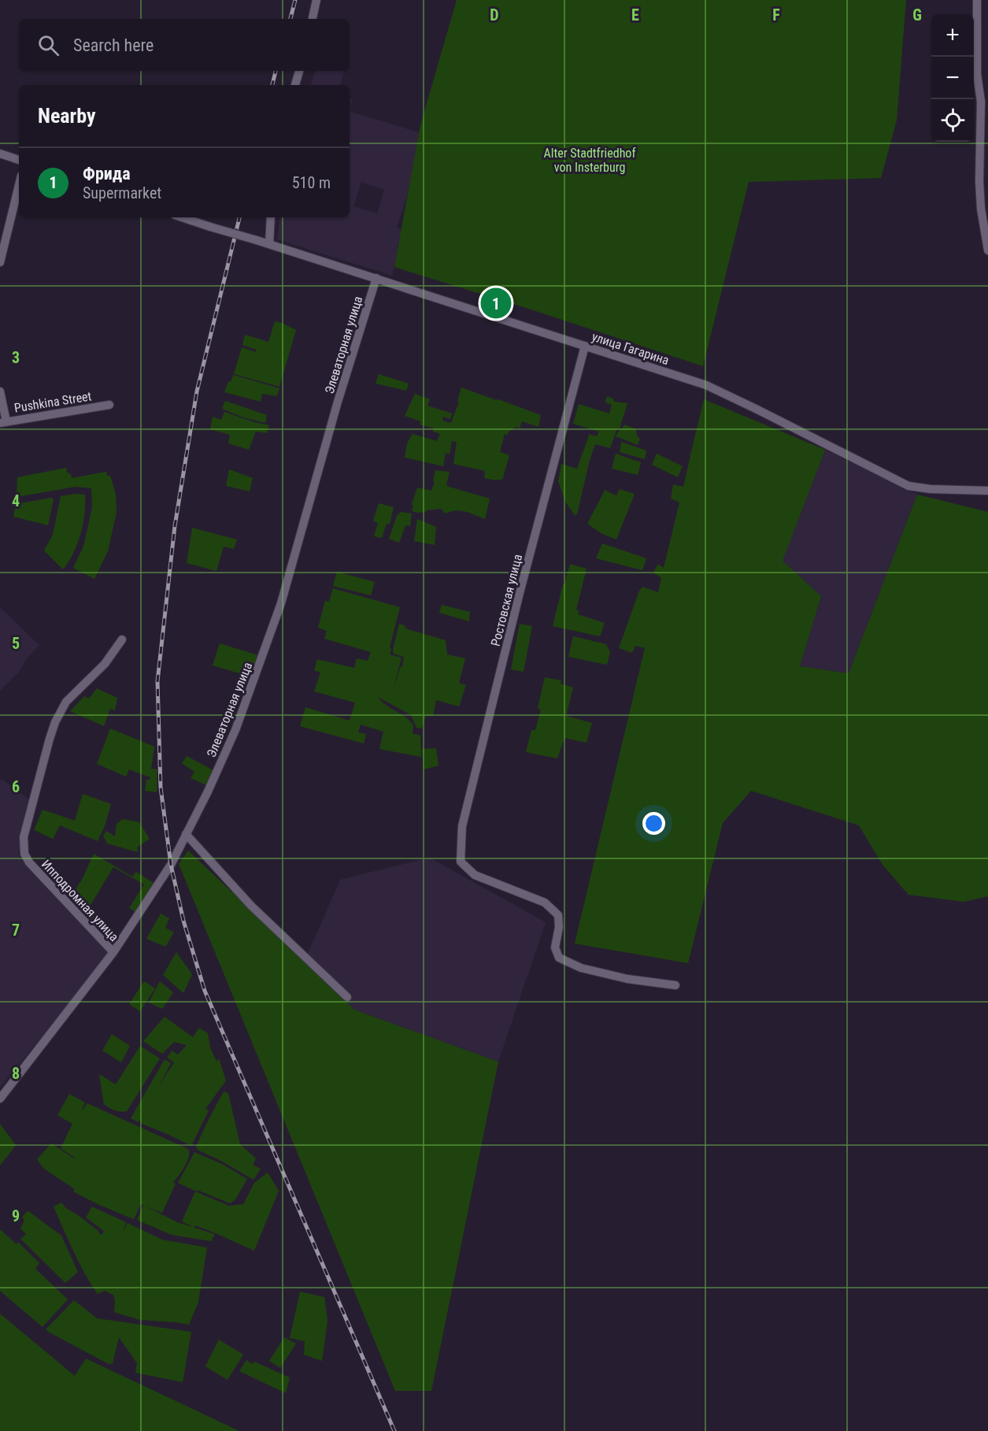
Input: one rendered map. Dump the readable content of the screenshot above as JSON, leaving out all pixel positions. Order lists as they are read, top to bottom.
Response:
{
  "streets": {
    "street": [
      "Элеваторная улица",
      "улица Гагарина",
      "Pushkina Street",
      "Ростовская улица",
      "Ипподромная улица"
    ]
  },
  "crossings": [
    ["Элеваторная улица", "улица Гагарина"],
    ["Элеваторная улица", "Ипподромная улица"],
    ["улица Гагарина", "Ростовская улица"]
  ],
  "parks": ["Alter Stadtfriedhof von Insterburg"],
  "page": {
    "map_buttons": ["+", "−"],
    "search": "Search here",
    "heading": "Nearby",
    "list": [
      {
        "mark": "1",
        "name": "Фрида",
        "note": "Supermarket",
        "value": "510 m"
      }
    ],
    "pins": "1"
  },
  "grid": {
    "columns": [
      "D",
      "E",
      "F",
      "G"
    ],
    "rows": [
      "3",
      "4",
      "5",
      "6",
      "7",
      "8",
      "9"
    ]
  }
}
